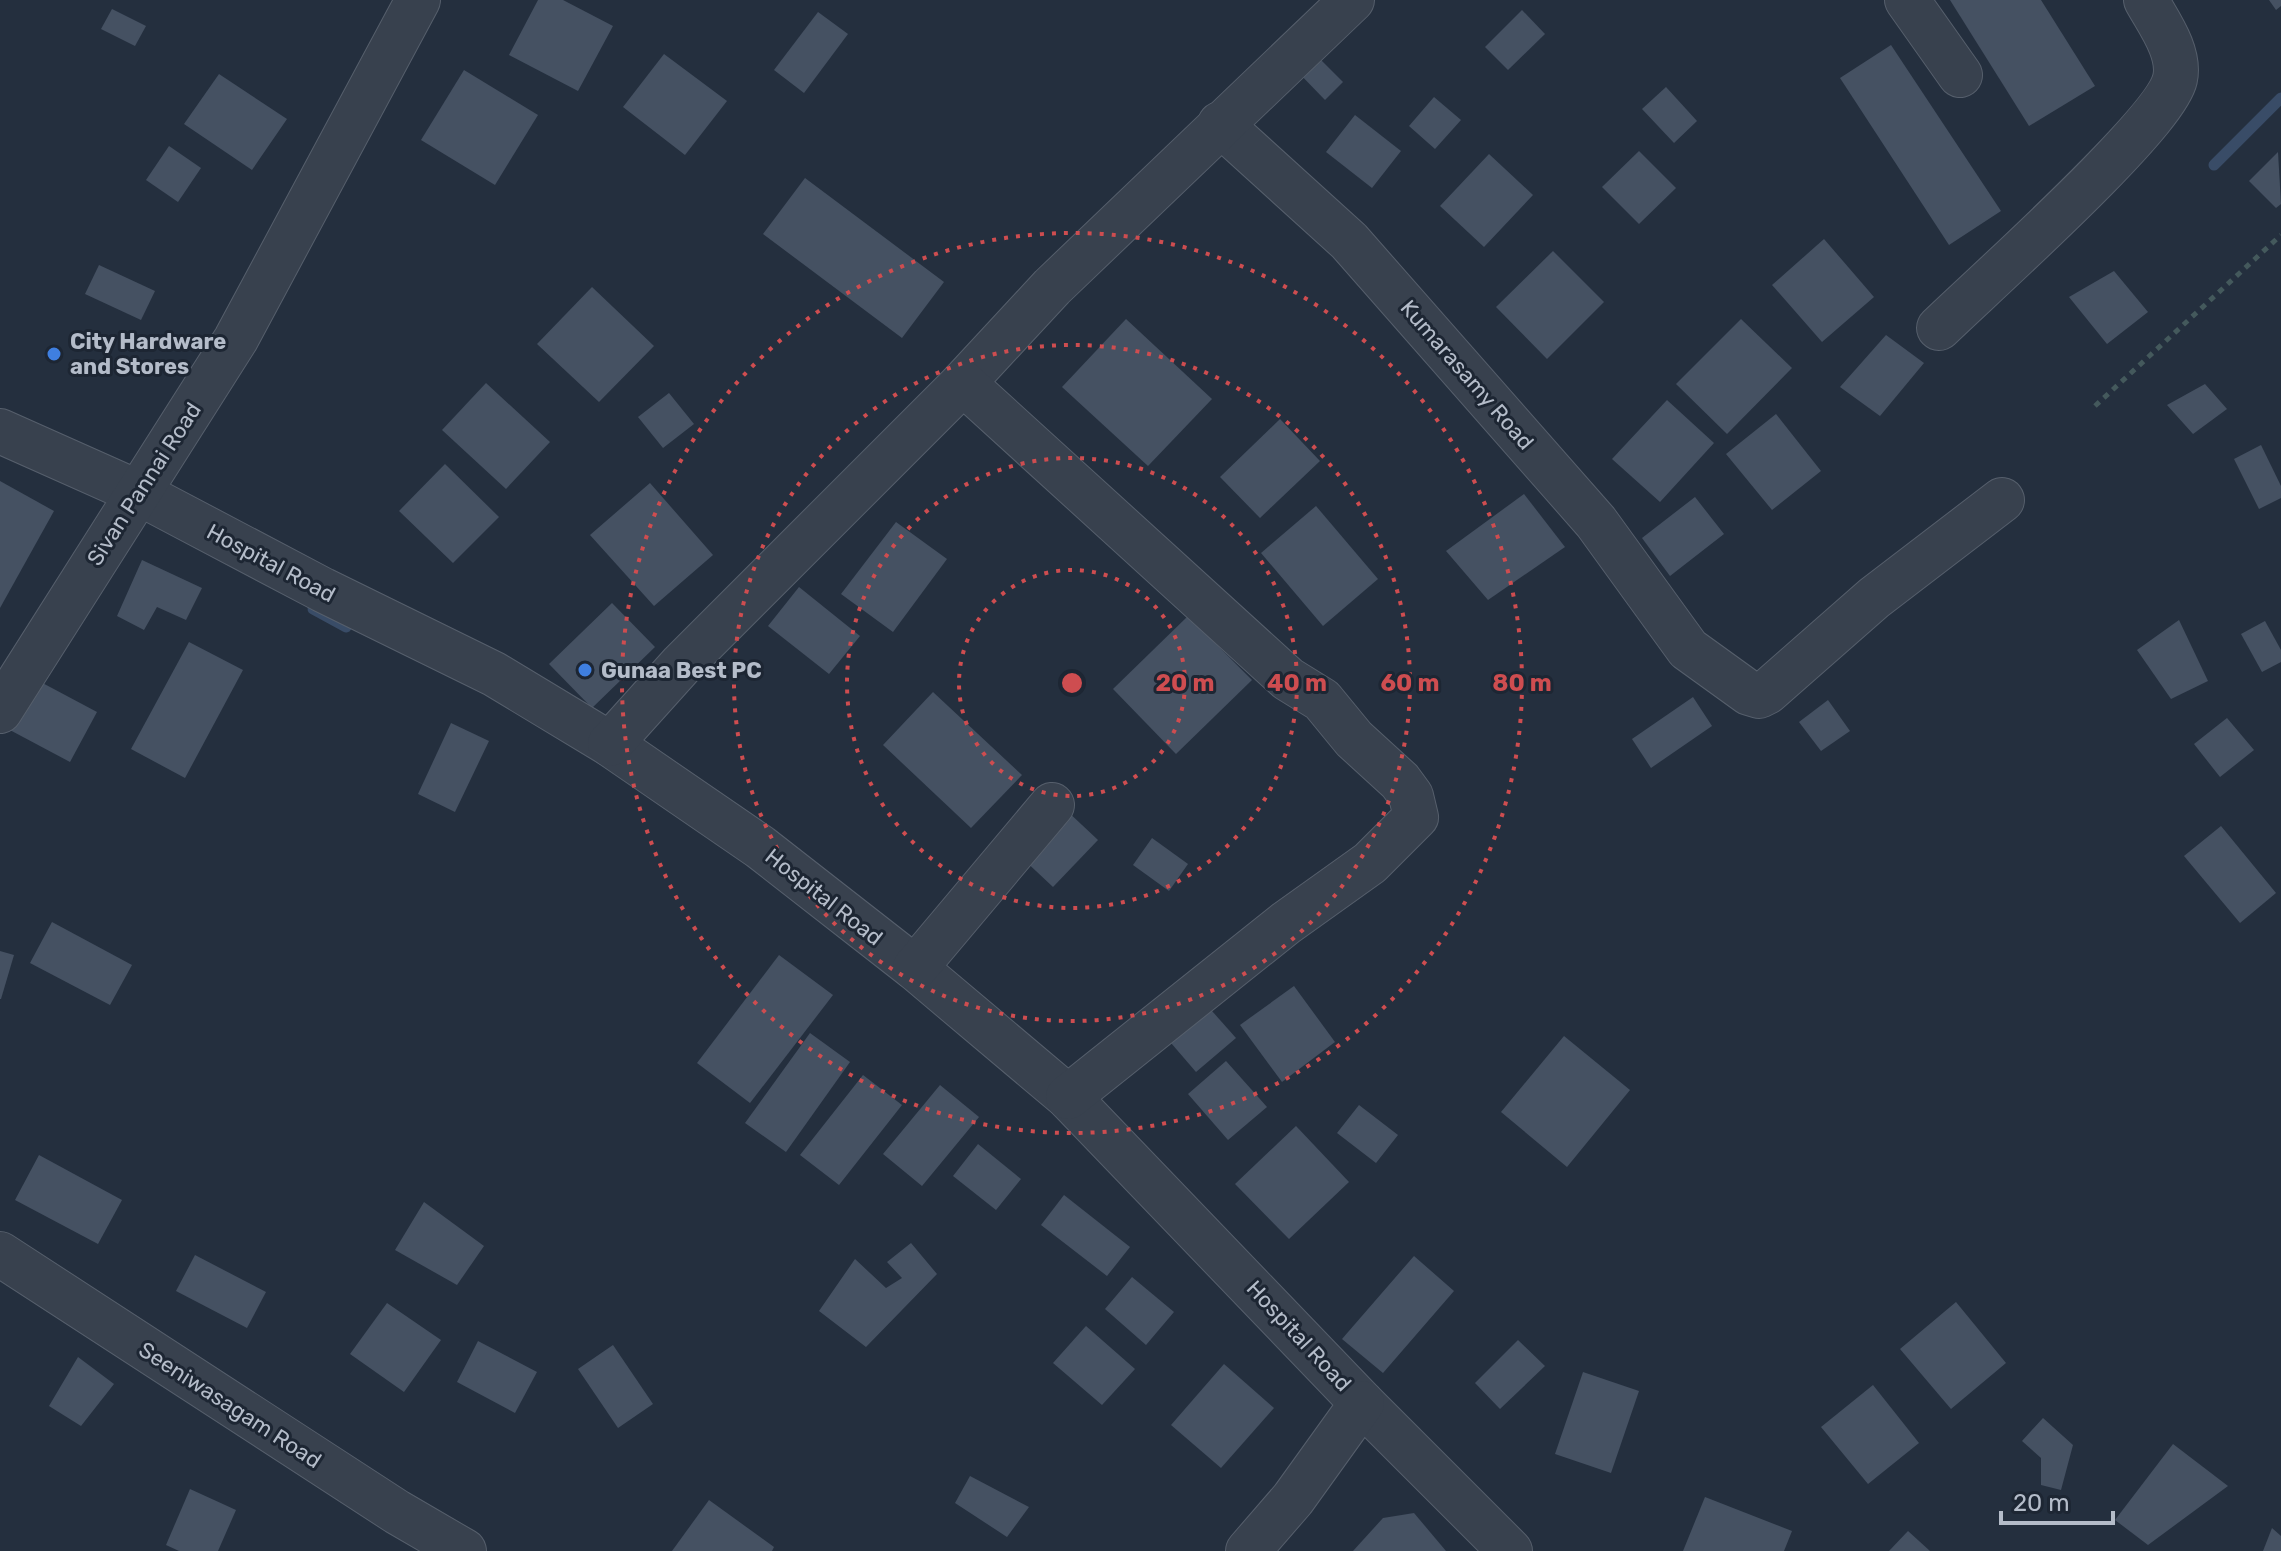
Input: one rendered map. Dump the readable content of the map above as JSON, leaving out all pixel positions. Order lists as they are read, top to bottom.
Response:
{
  "streets": {
    "street": [
      "Kumarasamy Road",
      "Sivan Pannai Road",
      "Hospital Road",
      "Seeniwasagam Road"
    ]
  },
  "crossings": [
    ["Sivan Pannai Road", "Hospital Road"]
  ],
  "places": ["City Hardware and Stores", "Gunaa Best PC"],
  "scale_bar": "20 m",
  "rings": [
    "20 m",
    "40 m",
    "60 m",
    "80 m"
  ]
}
